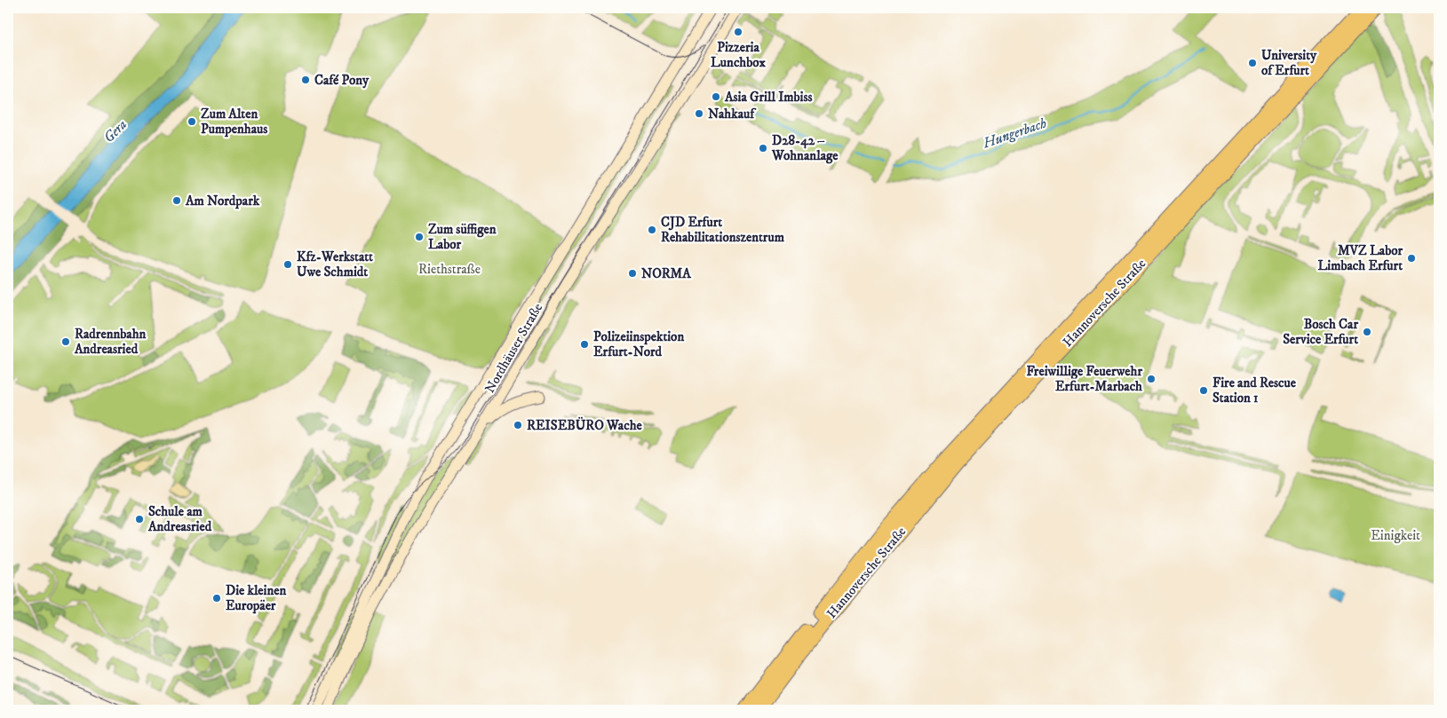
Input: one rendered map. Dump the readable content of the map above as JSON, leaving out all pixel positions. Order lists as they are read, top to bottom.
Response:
{
  "streets": {
    "highway": ["Hannoversche Straße"],
    "main road": ["Nordhäuser Straße"]
  },
  "water": ["Gera", "Hungerbach"],
  "parks": ["Riethstraße", "Einigkeit"],
  "places": [
    "Pizzeria Lunchbox",
    "University of Erfurt",
    "Café Pony",
    "Asia Grill Imbiss",
    "Nahkauf",
    "Zum Alten Pumpenhaus",
    "D28-42 – Wohnanlage",
    "Am Nordpark",
    "CJD Erfurt Rehabilitationszentrum",
    "Zum süffigen Labor",
    "MVZ Labor Limbach Erfurt",
    "Kfz-Werkstatt Uwe Schmidt",
    "NORMA",
    "Bosch Car Service Erfurt",
    "Radrennbahn Andreasried",
    "Polizeiinspektion Erfurt-Nord",
    "Freiwillige Feuerwehr Erfurt-Marbach",
    "Fire and Rescue Station 1",
    "REISEBÜRO Wache",
    "Schule am Andreasried",
    "Die kleinen Europäer"
  ]
}
